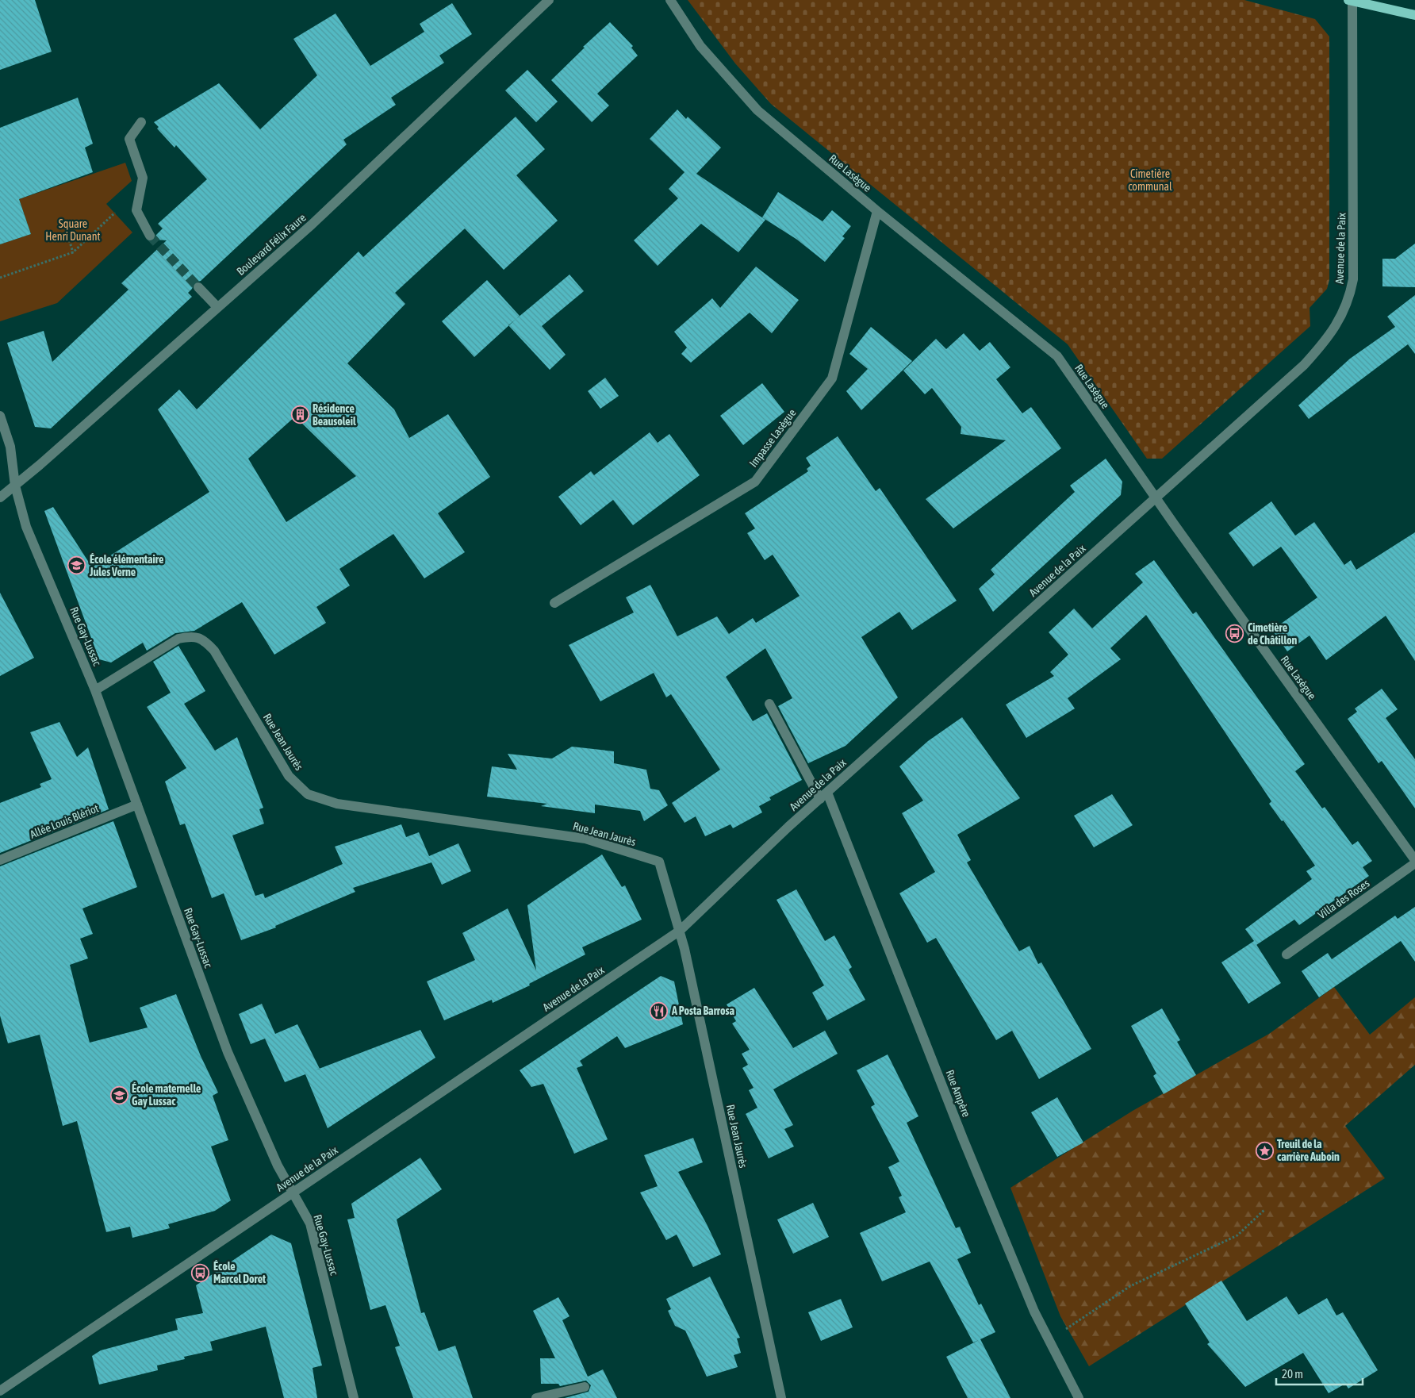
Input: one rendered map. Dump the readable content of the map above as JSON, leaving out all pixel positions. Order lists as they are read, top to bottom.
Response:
{
  "streets": {
    "street": [
      "Rue Lasègue",
      "Boulevard Félix Faure",
      "Avenue de la Paix",
      "Impasse Lasègue",
      "Rue Gay-Lussac",
      "Rue Jean Jaurès",
      "Allée Louis Blériot",
      "Villa des Roses",
      "Rue Ampère"
    ]
  },
  "crossings": [
    ["Rue Lasègue", "Avenue de la Paix"],
    ["Rue Lasègue", "Impasse Lasègue"],
    ["Rue Lasègue", "Villa des Roses"],
    ["Boulevard Félix Faure", "Rue Gay-Lussac"],
    ["Avenue de la Paix", "Rue Gay-Lussac"],
    ["Avenue de la Paix", "Rue Jean Jaurès"],
    ["Avenue de la Paix", "Rue Ampère"],
    ["Rue Gay-Lussac", "Rue Jean Jaurès"],
    ["Rue Gay-Lussac", "Allée Louis Blériot"]
  ],
  "parks": ["Cimetière communal", "Square Henri Dunant"],
  "places": {
    "building": ["Résidence Beausoleil"],
    "school or university": ["École élémentaire Jules Verne", "École maternelle Gay Lussac"],
    "bus stop": ["Cimetière de Châtillon", "École Marcel Doret"],
    "restaurant": ["A Posta Barrosa"],
    "place": ["Treuil de la carrière Auboin"]
  },
  "scale_bar": "20 m"
}
